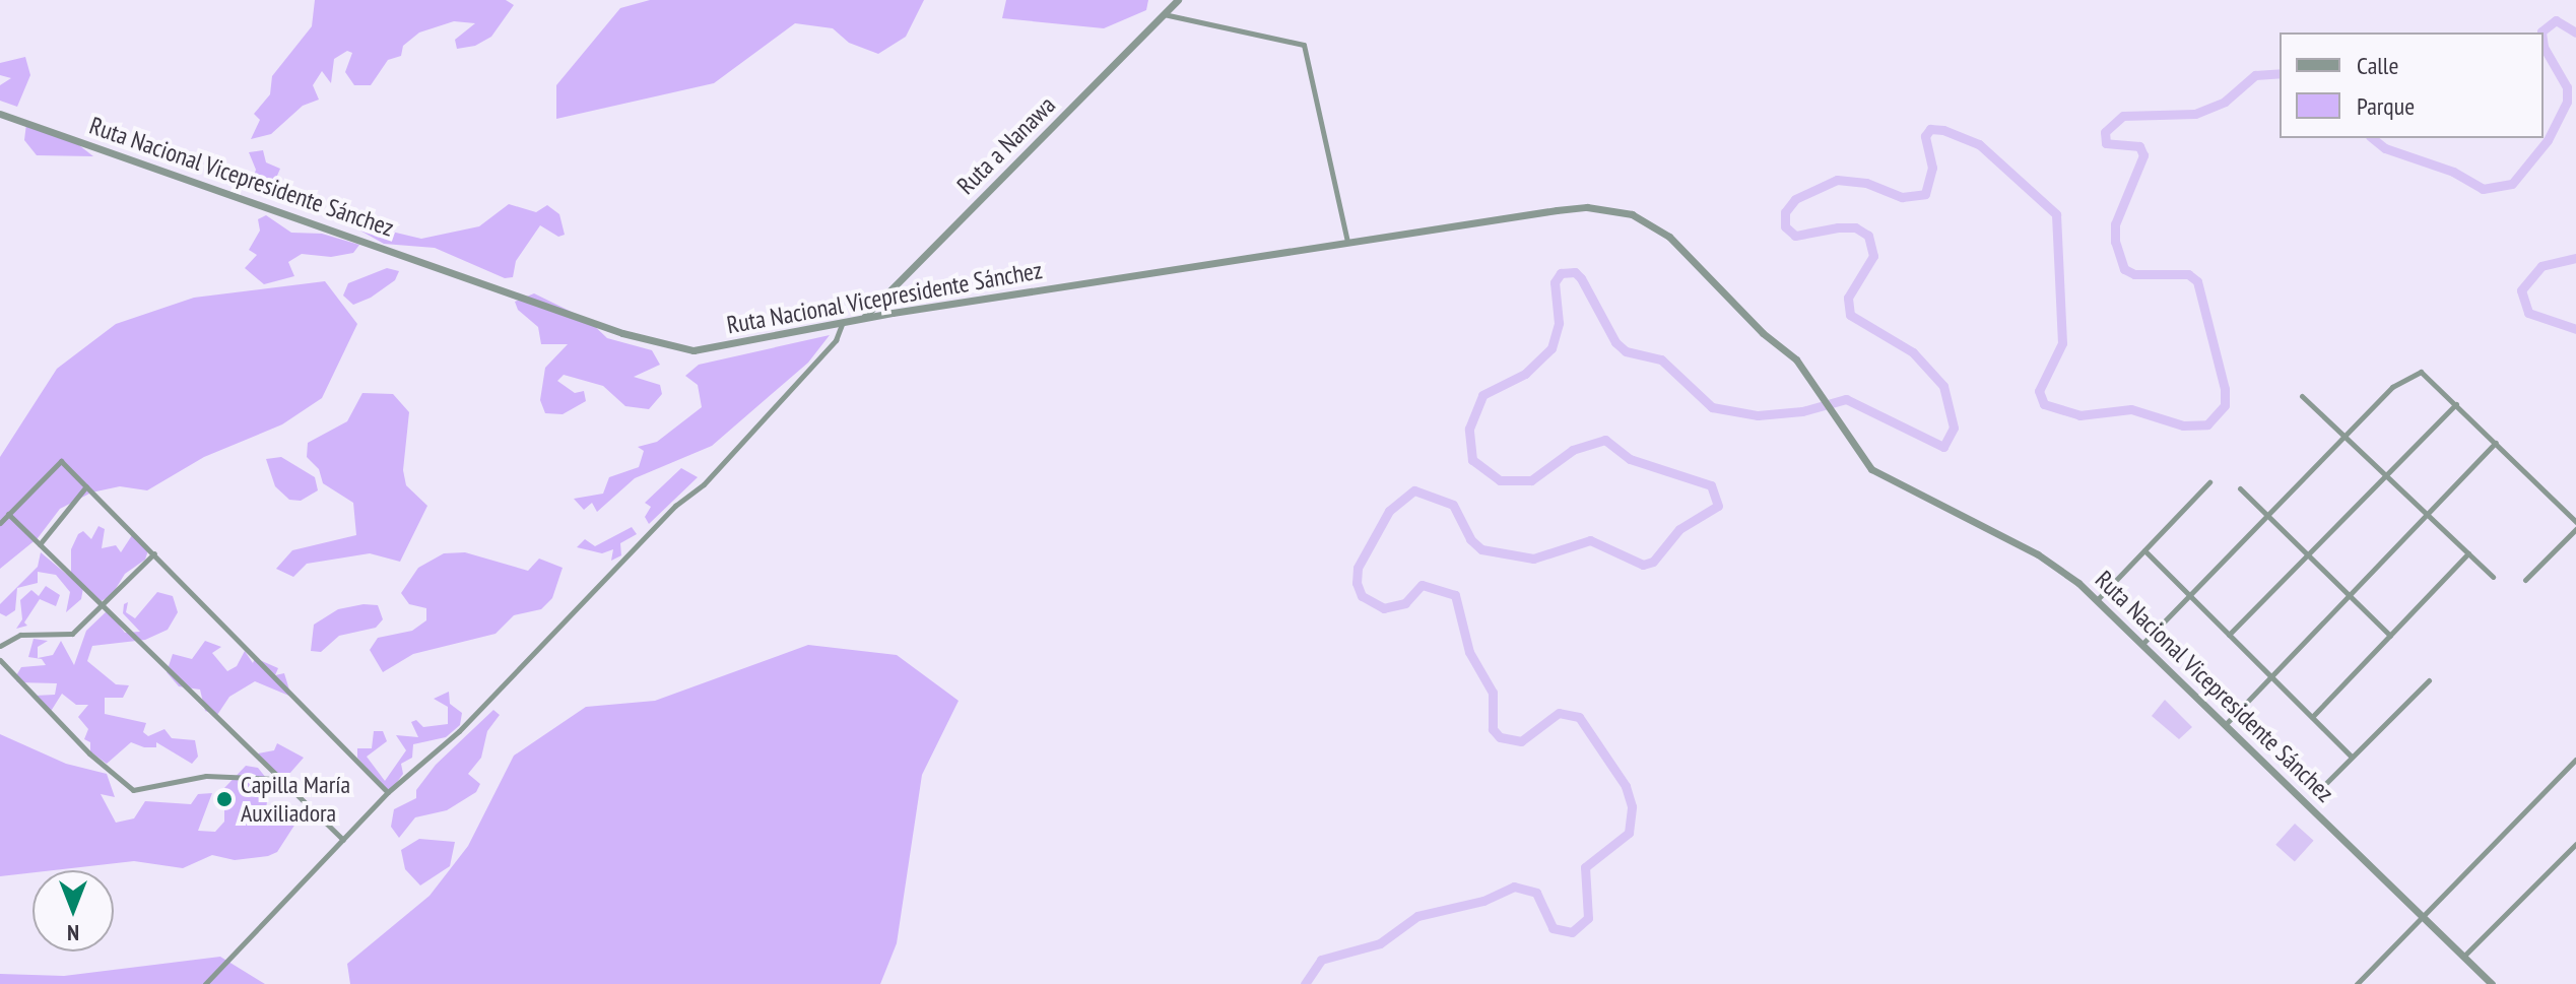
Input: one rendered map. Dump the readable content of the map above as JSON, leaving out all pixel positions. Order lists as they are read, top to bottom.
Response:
{
  "streets": {
    "street": ["Ruta a Nanawa", "Ruta Nacional Vicepresidente Sánchez"]
  },
  "crossings": [
    ["Ruta a Nanawa", "Ruta Nacional Vicepresidente Sánchez"]
  ],
  "places": ["Capilla María Auxiliadora"],
  "legend": ["Calle", "Parque"],
  "north": "bottom"
}
